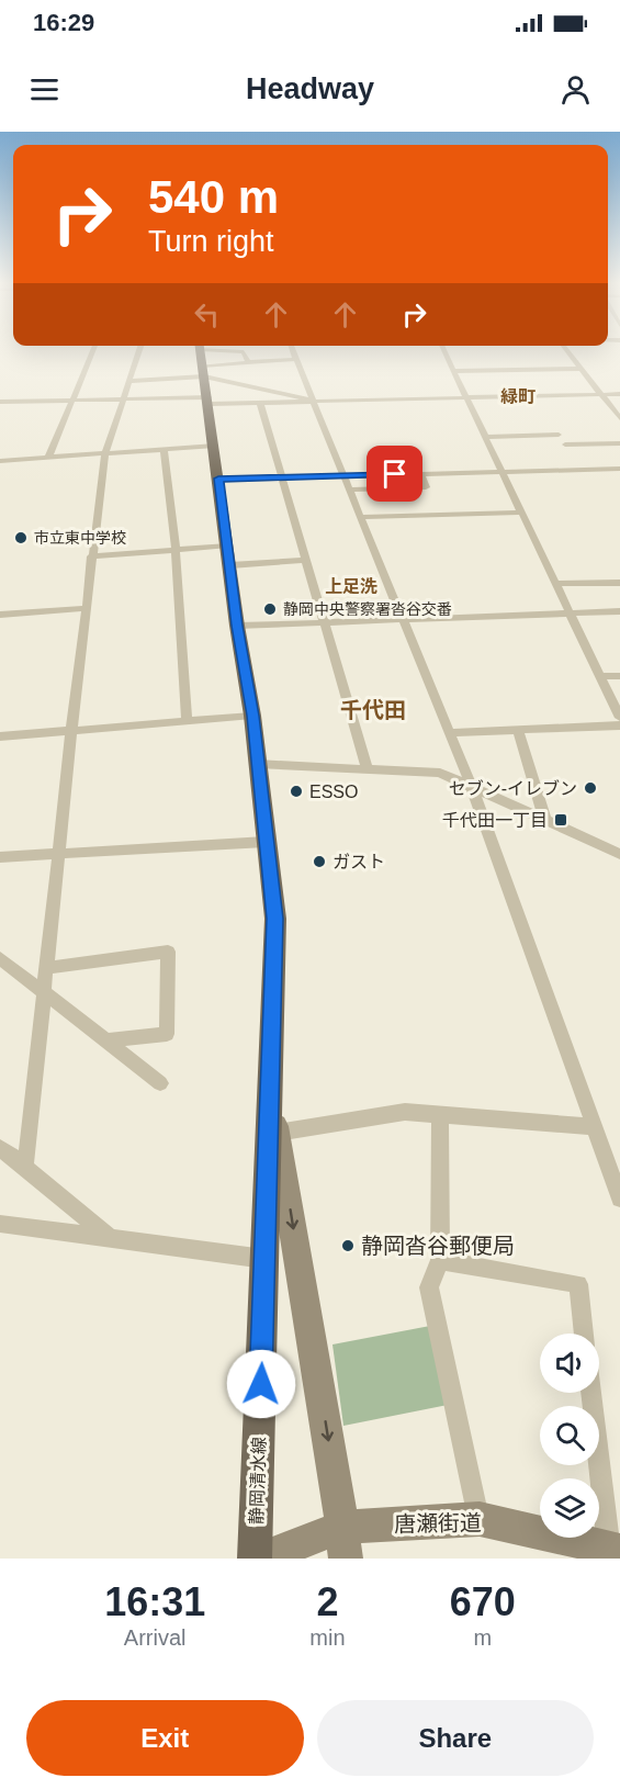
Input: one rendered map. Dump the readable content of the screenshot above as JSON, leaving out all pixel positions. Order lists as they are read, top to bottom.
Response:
{
  "streets": {
    "main road": ["静岡清水線"],
    "street": ["唐瀬街道"]
  },
  "crossings": [
    ["静岡清水線", "唐瀬街道"]
  ],
  "districts": ["緑町", "上足洗", "千代田"],
  "places": {
    "other": [
      "市立東中学校",
      "静岡中央警察署沓谷交番",
      "セブン-イレブン",
      "ESSO",
      "ガスト",
      "静岡沓谷郵便局"
    ],
    "transit": ["千代田一丁目"]
  },
  "page": {
    "status": "16:29",
    "header": "Headway",
    "turn": ["540 m", "Turn right"],
    "eta": [
      "16:31",
      "Arrival",
      "2",
      "min",
      "670",
      "m"
    ],
    "buttons": ["Exit", "Share"]
  }
}
